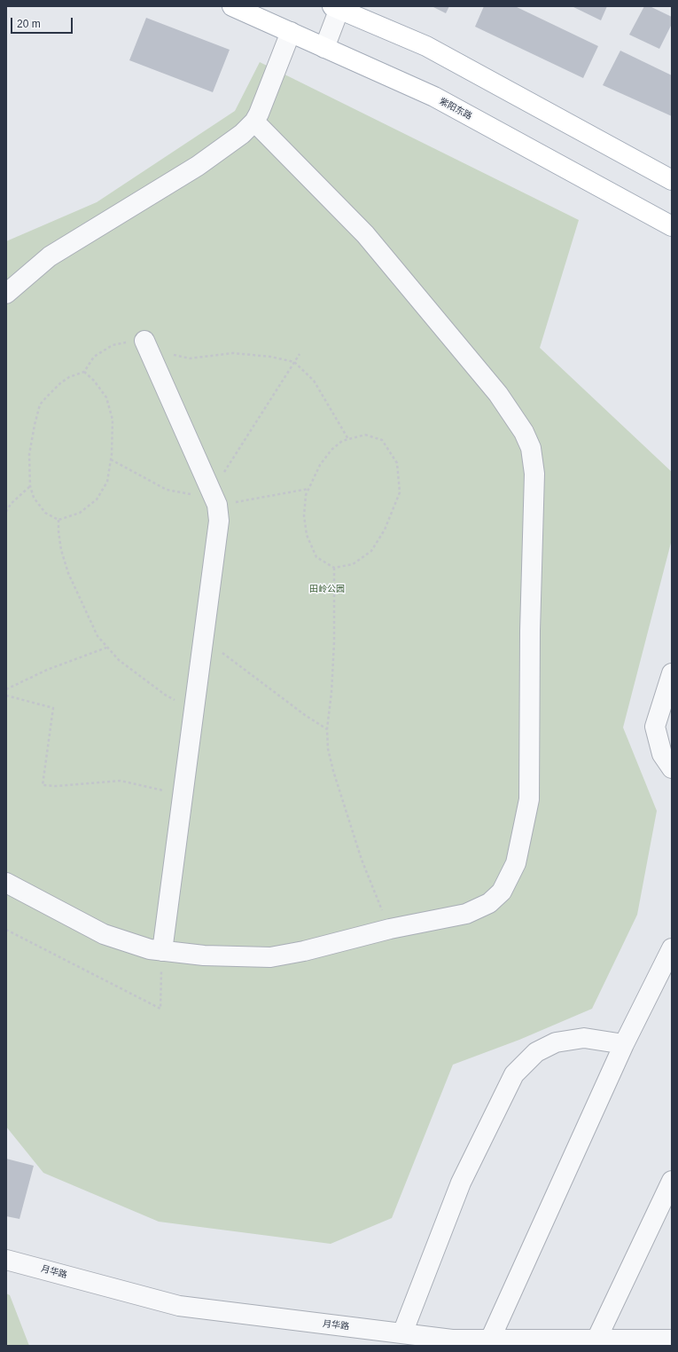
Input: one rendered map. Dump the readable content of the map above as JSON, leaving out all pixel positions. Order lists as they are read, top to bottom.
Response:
{
  "streets": {
    "main road": ["紫阳东路"],
    "street": ["月华路"]
  },
  "parks": ["田岭公园"],
  "scale_bar": "20 m"
}
